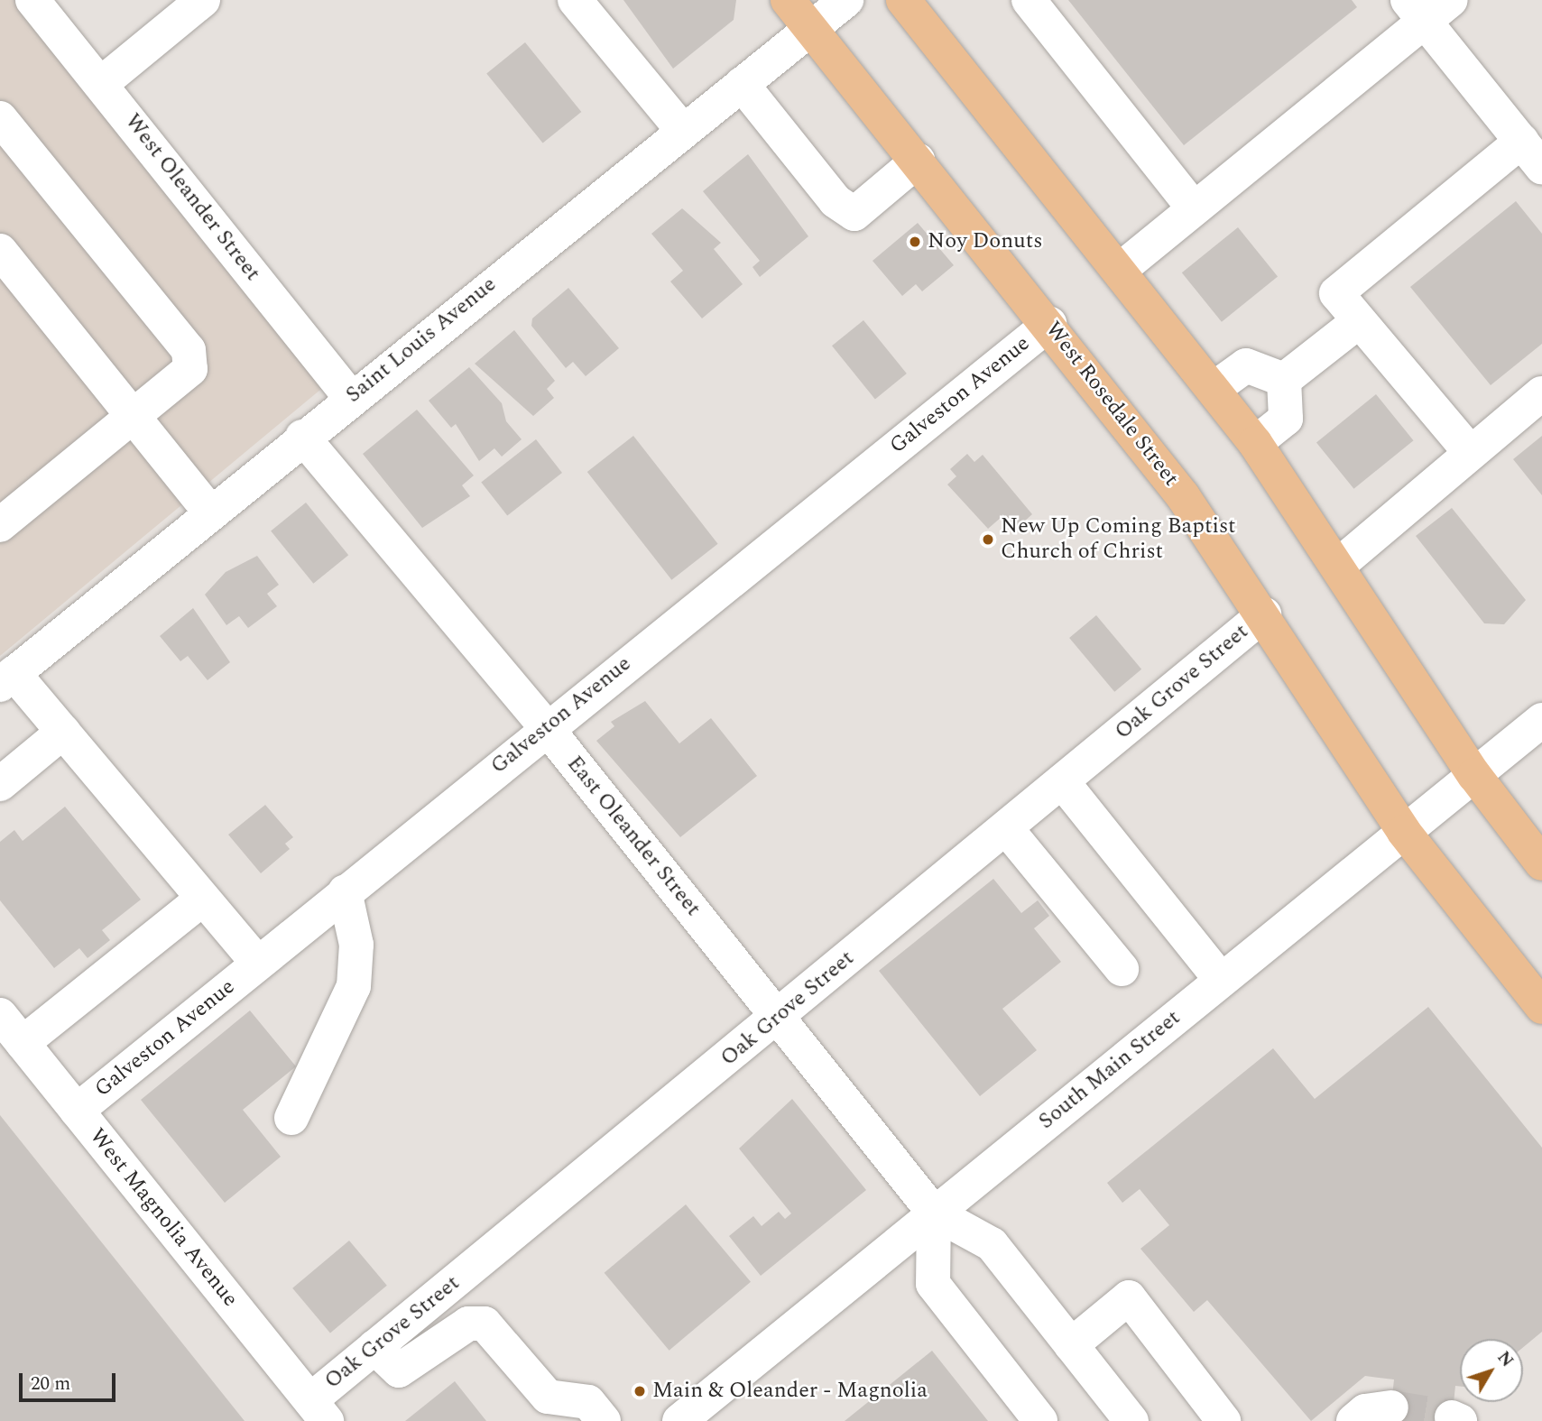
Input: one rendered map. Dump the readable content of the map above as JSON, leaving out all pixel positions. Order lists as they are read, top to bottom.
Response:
{
  "streets": {
    "main road": ["West Rosedale Street"],
    "street": [
      "West Oleander Street",
      "Saint Louis Avenue",
      "Galveston Avenue",
      "Oak Grove Street",
      "East Oleander Street",
      "South Main Street",
      "West Magnolia Avenue"
    ]
  },
  "crossings": [
    ["West Oleander Street", "Saint Louis Avenue"],
    ["Saint Louis Avenue", "West Rosedale Street"],
    ["Saint Louis Avenue", "East Oleander Street"],
    ["Galveston Avenue", "West Rosedale Street"],
    ["Galveston Avenue", "East Oleander Street"],
    ["Galveston Avenue", "West Magnolia Avenue"],
    ["West Rosedale Street", "Oak Grove Street"],
    ["West Rosedale Street", "South Main Street"],
    ["Oak Grove Street", "East Oleander Street"],
    ["Oak Grove Street", "West Magnolia Avenue"],
    ["East Oleander Street", "South Main Street"]
  ],
  "places": ["Noy Donuts", "New Up Coming Baptist Church of Christ", "Main & Oleander - Magnolia"],
  "scale_bar": "20 m",
  "north": "top right"
}
